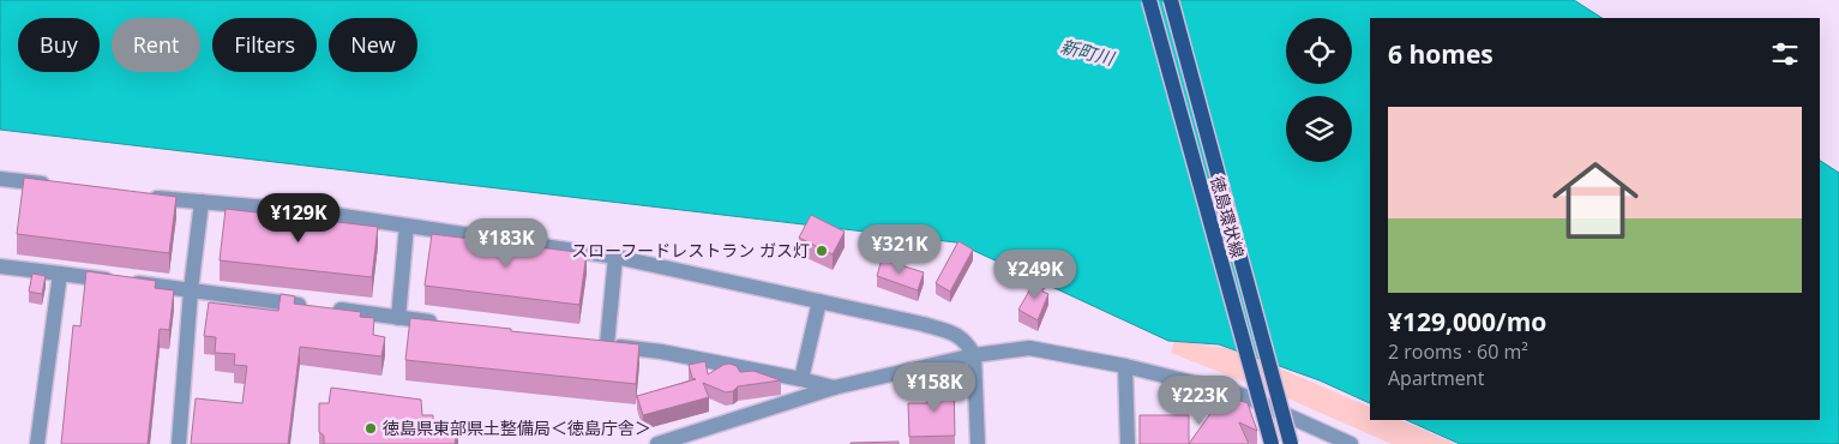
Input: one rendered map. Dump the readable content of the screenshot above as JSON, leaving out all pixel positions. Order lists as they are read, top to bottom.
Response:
{
  "streets": {
    "main road": ["徳島環状線"]
  },
  "water": ["新町川"],
  "places": ["スローフードレストラン ガス灯", "徳島県東部県土整備局＜徳島庁舎＞"],
  "page": {
    "chip": [
      "Buy",
      "Rent",
      "Filters",
      "New"
    ],
    "heading": "6 homes",
    "list": [
      {
        "name": "¥129,000/mo",
        "note": "2 rooms · 60 m² · Apartment"
      }
    ],
    "price": [
      "¥129K",
      "¥183K",
      "¥321K",
      "¥249K",
      "¥158K",
      "¥223K"
    ]
  }
}
